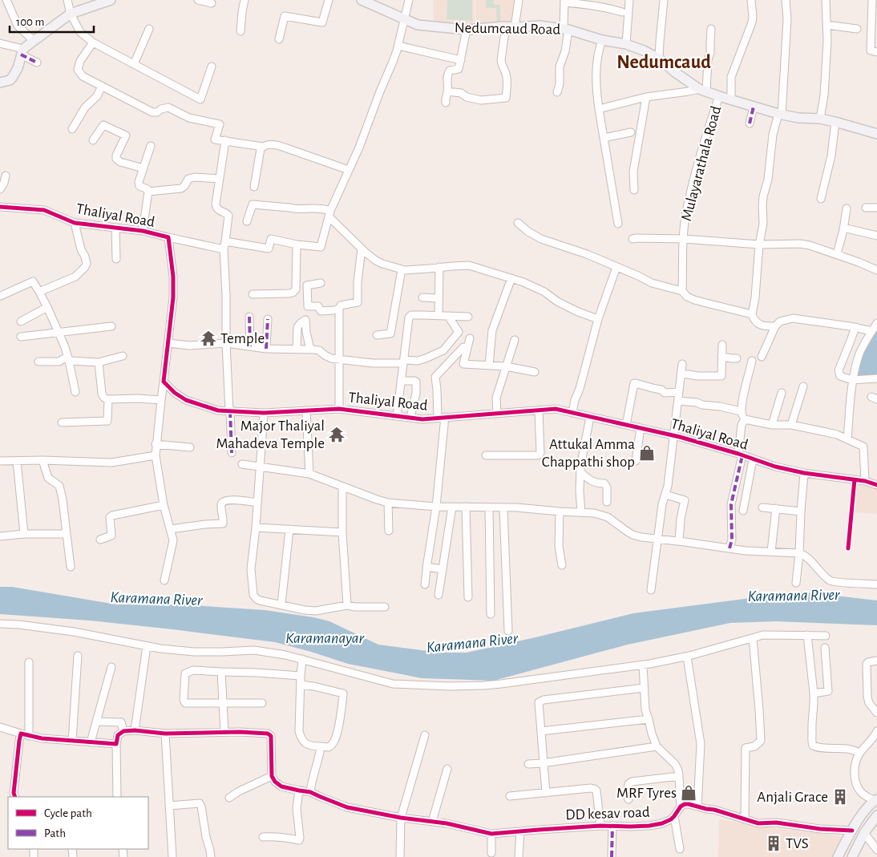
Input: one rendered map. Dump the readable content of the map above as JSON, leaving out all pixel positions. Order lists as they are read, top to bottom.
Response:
{
  "streets": {
    "main road": ["Nedumcaud Road"],
    "street": ["Mulayarathala Road", "Thaliyal Road", "DD kesav road"]
  },
  "crossings": [
    ["Nedumcaud Road", "Mulayarathala Road"]
  ],
  "districts": ["Nedumcaud"],
  "water": ["Karamana River", "Karamanayar"],
  "places": {
    "temple": ["Temple", "Major Thaliyal Mahadeva Temple"],
    "shop": ["Attukal Amma Chappathi shop", "MRF Tyres"],
    "building": ["Anjali Grace", "TVS"]
  },
  "legend": ["Cycle path", "Path"],
  "scale_bar": "100 m"
}
